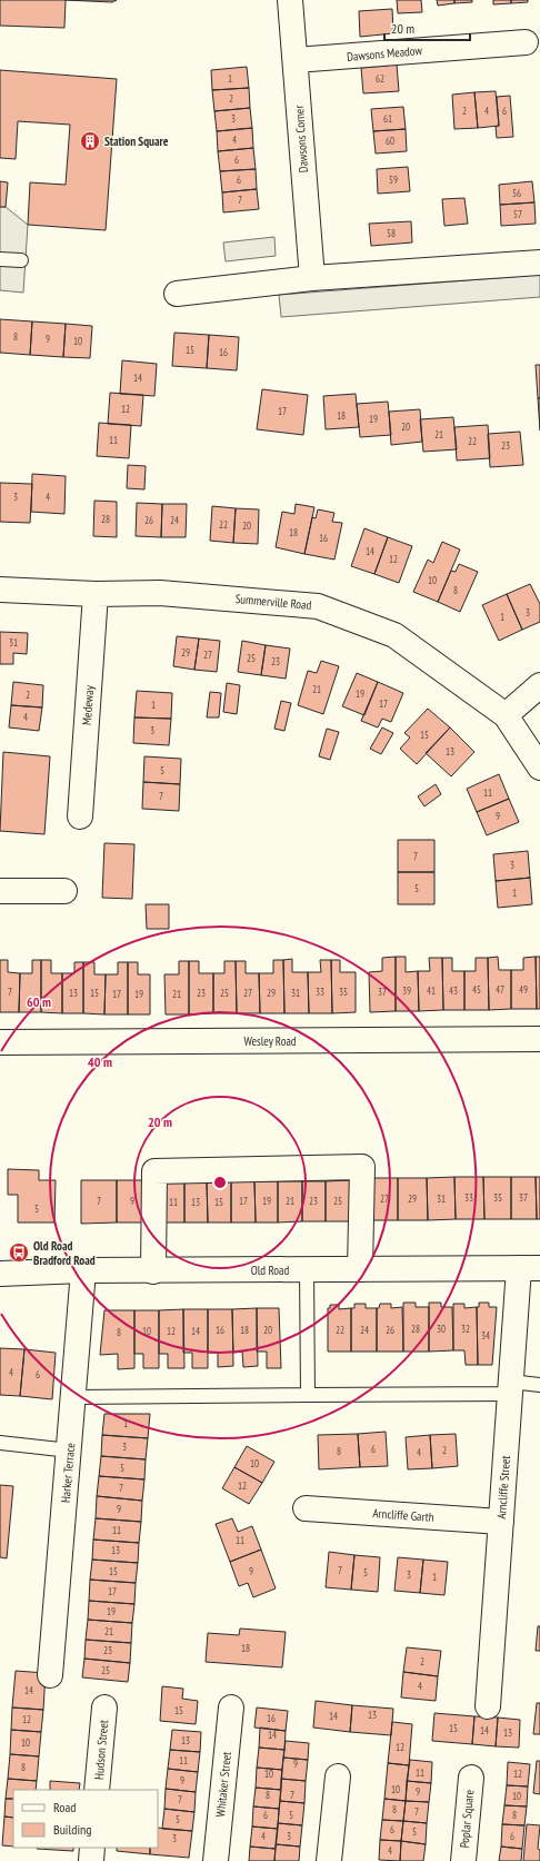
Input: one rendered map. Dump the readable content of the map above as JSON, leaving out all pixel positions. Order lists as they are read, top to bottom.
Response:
{
  "streets": {
    "street": [
      "Dawsons Meadow",
      "Dawsons Corner",
      "Summerville Road",
      "Medeway",
      "Wesley Road",
      "Old Road",
      "Harker Terrace",
      "Arncliffe Street",
      "Arncliffe Garth",
      "Hudson Street",
      "Whitaker Street",
      "Poplar Square"
    ]
  },
  "crossings": [
    ["Dawsons Meadow", "Dawsons Corner"],
    ["Summerville Road", "Medeway"],
    ["Old Road", "Harker Terrace"],
    ["Old Road", "Arncliffe Street"],
    ["Arncliffe Street", "Arncliffe Garth"]
  ],
  "places": {
    "building": ["Station Square"],
    "bus stop": ["Old Road Bradford Road"]
  },
  "house_numbers": [
    "1",
    "62",
    "2",
    "2",
    "4",
    "6",
    "3",
    "61",
    "4",
    "60",
    "6",
    "6",
    "59",
    "56",
    "7",
    "57",
    "58",
    "8",
    "9",
    "10",
    "15",
    "16",
    "14",
    "12",
    "17",
    "18",
    "19",
    "20",
    "21",
    "11",
    "22",
    "23",
    "3",
    "4",
    "28",
    "26",
    "24",
    "22",
    "20",
    "18",
    "16",
    "14",
    "12",
    "10",
    "8",
    "3",
    "1",
    "31",
    "29",
    "27",
    "25",
    "23",
    "21",
    "19",
    "2",
    "17",
    "1",
    "4",
    "3",
    "15",
    "13",
    "5",
    "11",
    "7",
    "9",
    "7",
    "3",
    "5",
    "1",
    "45",
    "47",
    "49",
    "39",
    "41",
    "43",
    "7",
    "33",
    "35",
    "37",
    "13",
    "15",
    "23",
    "25",
    "27",
    "29",
    "31",
    "17",
    "19",
    "21",
    "33",
    "35",
    "37",
    "27",
    "29",
    "31",
    "7",
    "9",
    "17",
    "19",
    "21",
    "23",
    "25",
    "11",
    "13",
    "15",
    "5",
    "28",
    "30",
    "32",
    "16",
    "18",
    "20",
    "22",
    "24",
    "26",
    "10",
    "12",
    "14",
    "8",
    "34",
    "4",
    "6",
    "1",
    "3",
    "6",
    "2",
    "8",
    "4",
    "10",
    "5",
    "12",
    "7",
    "9",
    "11",
    "11",
    "13",
    "7",
    "15",
    "9",
    "5",
    "3",
    "1",
    "17",
    "19",
    "21",
    "18",
    "23",
    "2",
    "25",
    "4",
    "14",
    "15",
    "13",
    "14",
    "16",
    "12",
    "15",
    "14",
    "13",
    "14",
    "13",
    "10",
    "12",
    "11",
    "9",
    "8",
    "11",
    "10",
    "12",
    "9",
    "10",
    "9",
    "8",
    "7",
    "10",
    "7",
    "8",
    "7",
    "6",
    "5",
    "8",
    "5",
    "6",
    "5",
    "4",
    "3",
    "6",
    "3",
    "4"
  ],
  "legend": ["Road", "Building"],
  "scale_bar": "20 m",
  "rings": ["60 m", "40 m", "20 m"]
}
